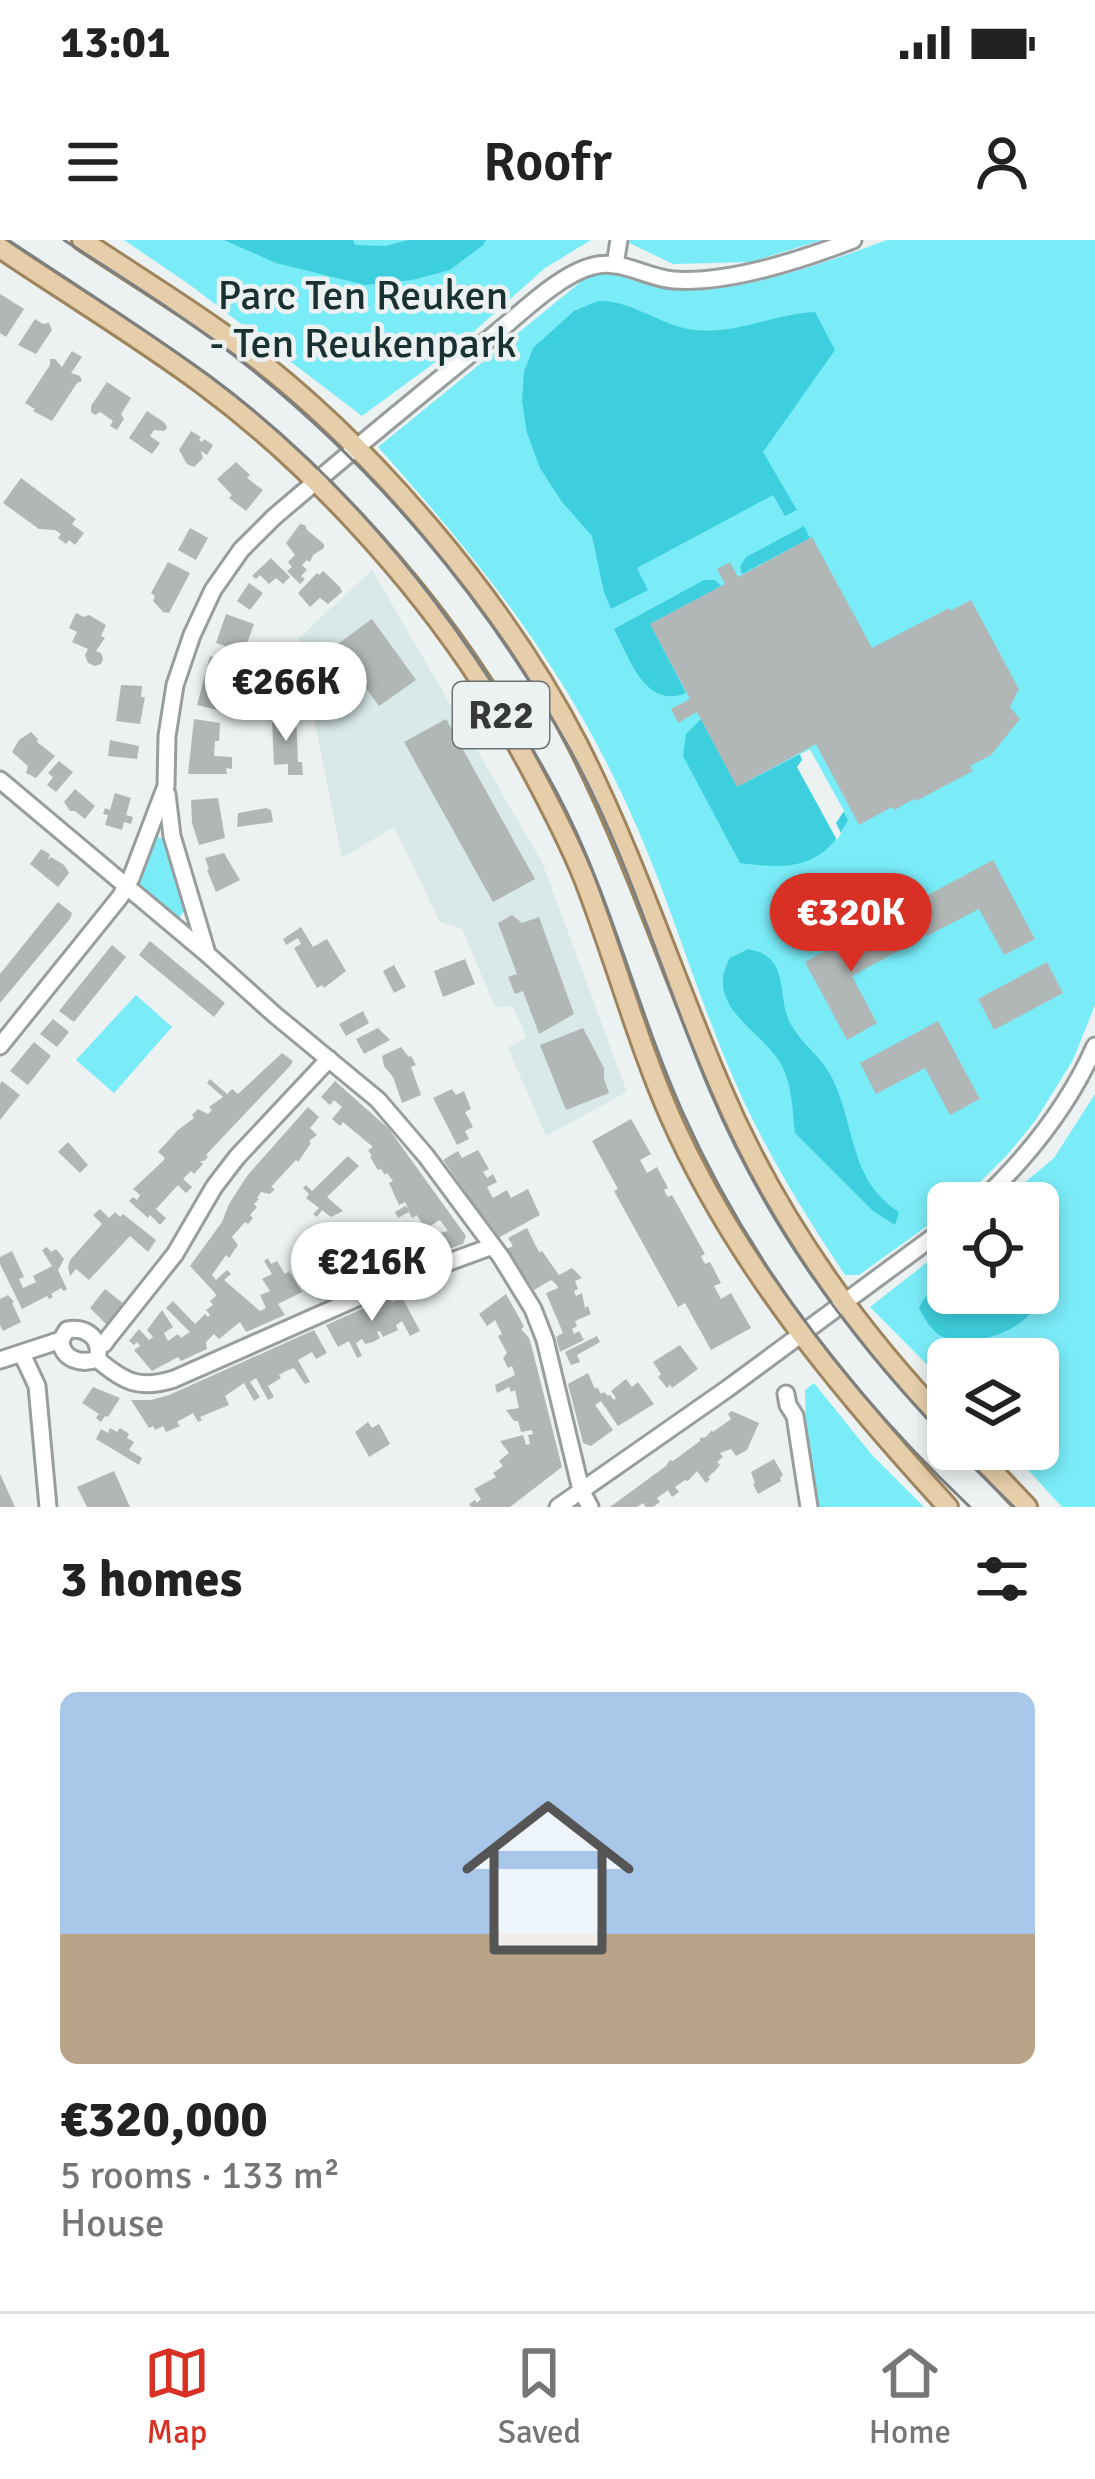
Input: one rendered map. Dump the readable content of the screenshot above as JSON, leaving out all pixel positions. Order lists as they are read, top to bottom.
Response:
{
  "streets": {
    "main road": ["R22"]
  },
  "parks": ["Parc Ten Reuken - Ten Reukenpark"],
  "page": {
    "status": "13:01",
    "header": "Roofr",
    "price": ["€266K", "€320K", "€216K"],
    "heading": "3 homes",
    "list": [
      {
        "name": "€320,000",
        "note": "5 rooms · 133 m² · House"
      }
    ],
    "tabs": ["Map", "Saved", "Home"]
  }
}
